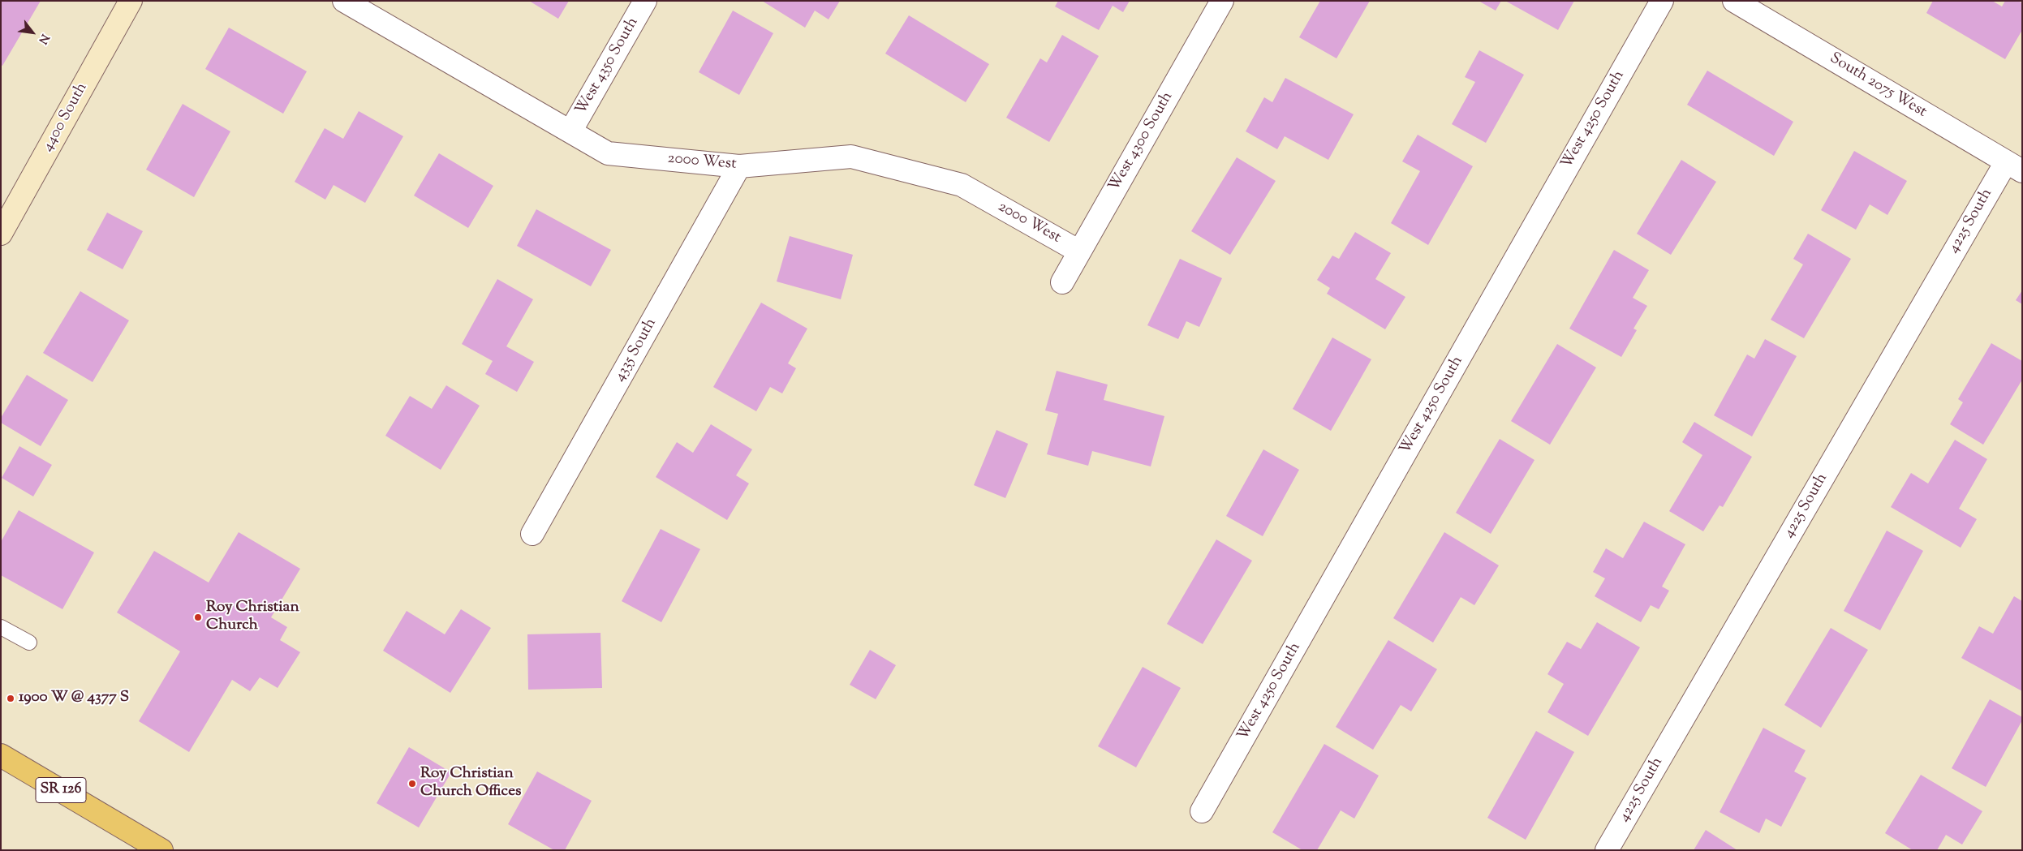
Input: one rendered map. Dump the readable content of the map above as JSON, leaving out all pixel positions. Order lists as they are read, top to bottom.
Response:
{
  "streets": {
    "main road": ["SR 126"],
    "street": [
      "West 4350 South",
      "South 2075 West",
      "4400 South",
      "West 4250 South",
      "West 4300 South",
      "2000 West",
      "4225 South",
      "4335 South"
    ]
  },
  "crossings": [
    ["West 4350 South", "2000 West"],
    ["South 2075 West", "4225 South"],
    ["West 4300 South", "2000 West"],
    ["2000 West", "4335 South"]
  ],
  "places": ["Roy Christian Church", "1900 W @ 4377 S", "Roy Christian Church Offices"],
  "north": "bottom right"
}
